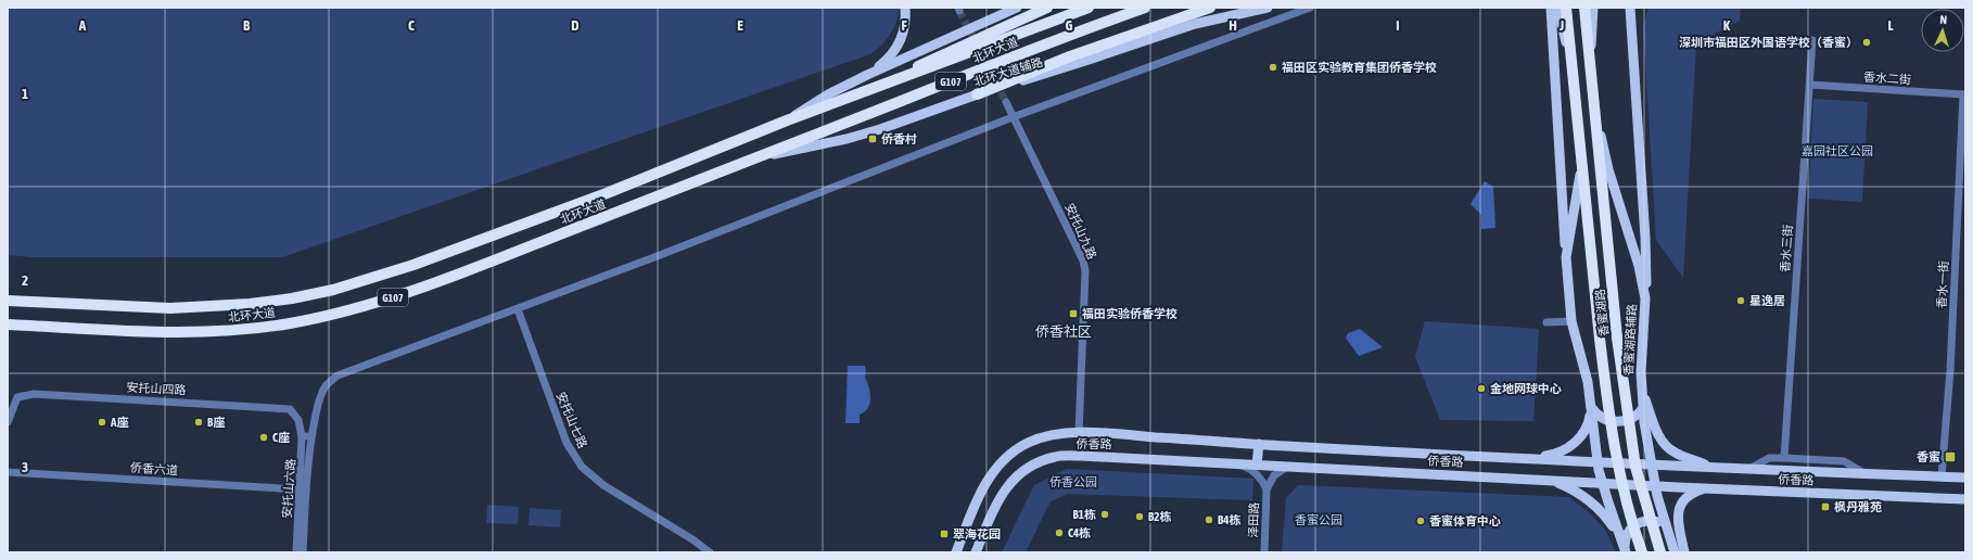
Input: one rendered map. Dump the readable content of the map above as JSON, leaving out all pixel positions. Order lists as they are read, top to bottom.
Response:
{
  "streets": {
    "highway": ["北环大道", "G107", "香蜜湖路"],
    "main road": ["北环大道辅路", "香蜜湖路辅路", "侨香路"],
    "street": [
      "香水二街",
      "安托山九路",
      "香水三街",
      "香水一街",
      "安托山四路",
      "安托山七路",
      "侨香六道",
      "安托山六路",
      "泽田路"
    ]
  },
  "crossings": [
    ["北环大道", "北环大道辅路"],
    ["香水二街", "香水三街"],
    ["香水二街", "香水一街"],
    ["安托山九路", "侨香路"],
    ["香水三街", "侨香路"],
    ["香水一街", "侨香路"],
    ["香蜜湖路", "香蜜湖路辅路"],
    ["香蜜湖路辅路", "侨香路"],
    ["安托山四路", "安托山六路"],
    ["安托山七路", "安托山六路"],
    ["侨香路", "泽田路"],
    ["侨香六道", "安托山六路"]
  ],
  "districts": ["侨香社区"],
  "parks": ["嘉园社区公园", "侨香公园", "香蜜公园"],
  "places": {
    "other": [
      "深圳市福田区外国语学校（香蜜）",
      "福田区实验教育集团侨香学校",
      "星逸居",
      "金地网球中心",
      "A座",
      "B座",
      "C座",
      "B1栋",
      "B2栋",
      "B4栋",
      "香蜜体育中心",
      "C4栋"
    ],
    "transit": [
      "侨香村",
      "福田实验侨香学校",
      "香蜜",
      "枫丹雅苑",
      "翠海花园"
    ]
  },
  "north": "top",
  "grid": {
    "columns": [
      "A",
      "B",
      "C",
      "D",
      "E",
      "F",
      "G",
      "H",
      "I",
      "J",
      "K",
      "L"
    ],
    "rows": ["1", "2", "3"]
  }
}
